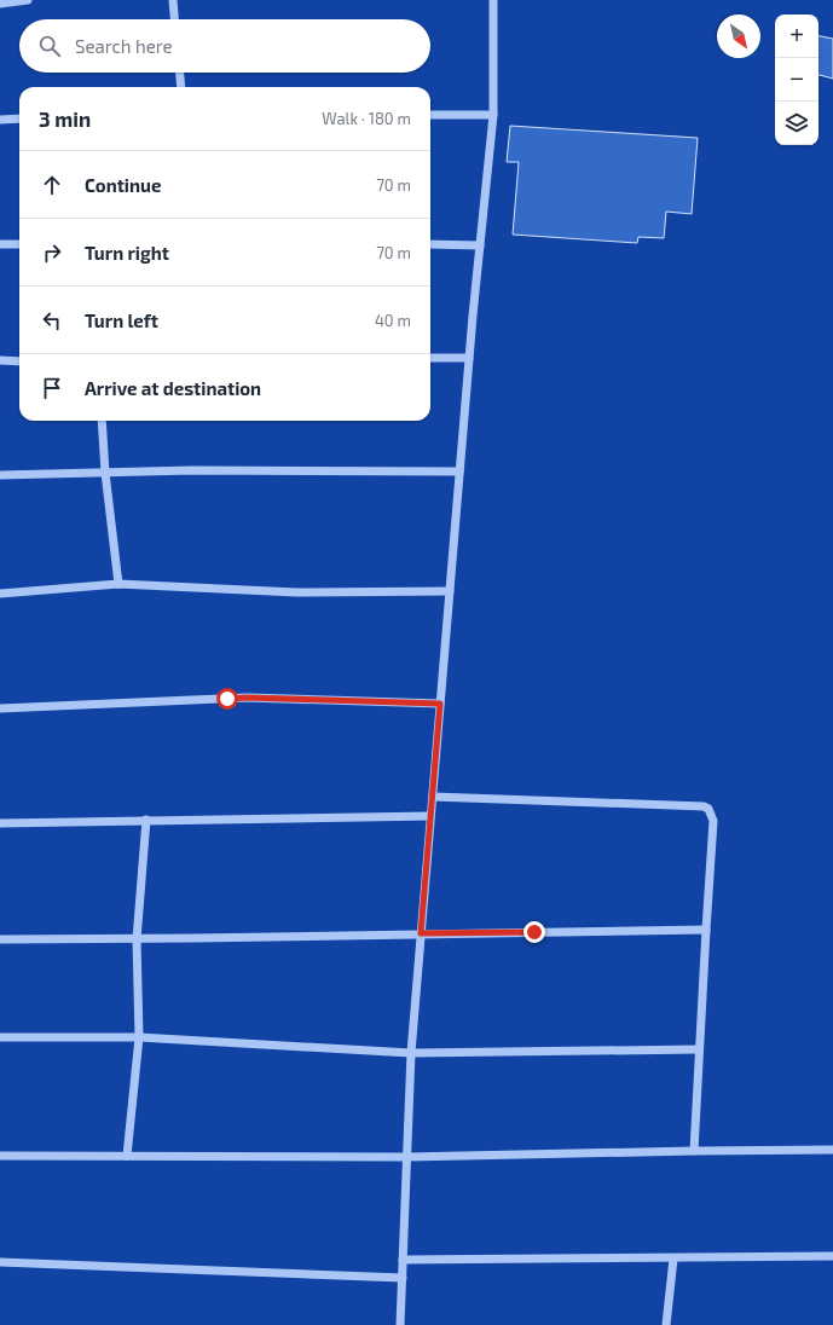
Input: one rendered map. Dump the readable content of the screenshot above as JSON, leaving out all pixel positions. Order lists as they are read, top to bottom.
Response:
{
  "north": "bottom right",
  "page": {
    "map_buttons": ["+", "−"],
    "search": "Search here",
    "heading": ["3 min", "Walk · 180 m"],
    "list": [
      ["Continue", "70 m"],
      ["Turn right", "70 m"],
      ["Turn left", "40 m"],
      "Arrive at destination"
    ]
  }
}
